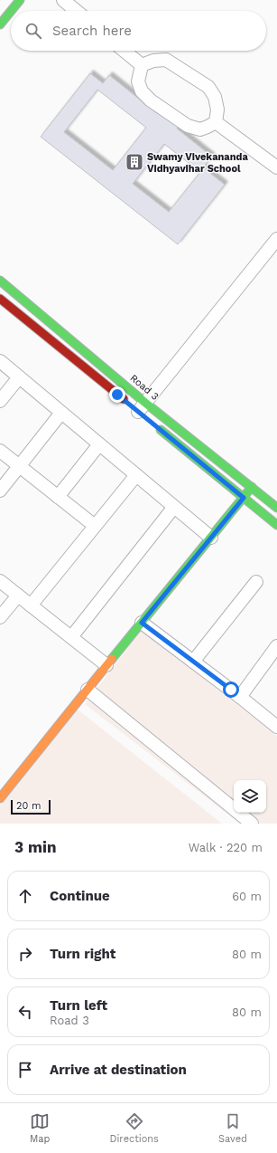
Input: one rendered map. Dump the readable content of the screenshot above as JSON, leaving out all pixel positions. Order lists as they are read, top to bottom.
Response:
{
  "streets": {
    "street": ["Road 3"]
  },
  "places": {
    "building": ["Swamy Vivekananda Vidhyavihar School"]
  },
  "scale_bar": "20 m",
  "page": {
    "search": "Search here",
    "scale": "20 m",
    "heading": ["3 min", "Walk · 220 m"],
    "list": [
      ["Continue", "60 m"],
      ["Turn right", "80 m"],
      ["Turn left", "Road 3", "80 m"],
      "Arrive at destination"
    ],
    "nav": ["Map", "Directions", "Saved"]
  }
}
